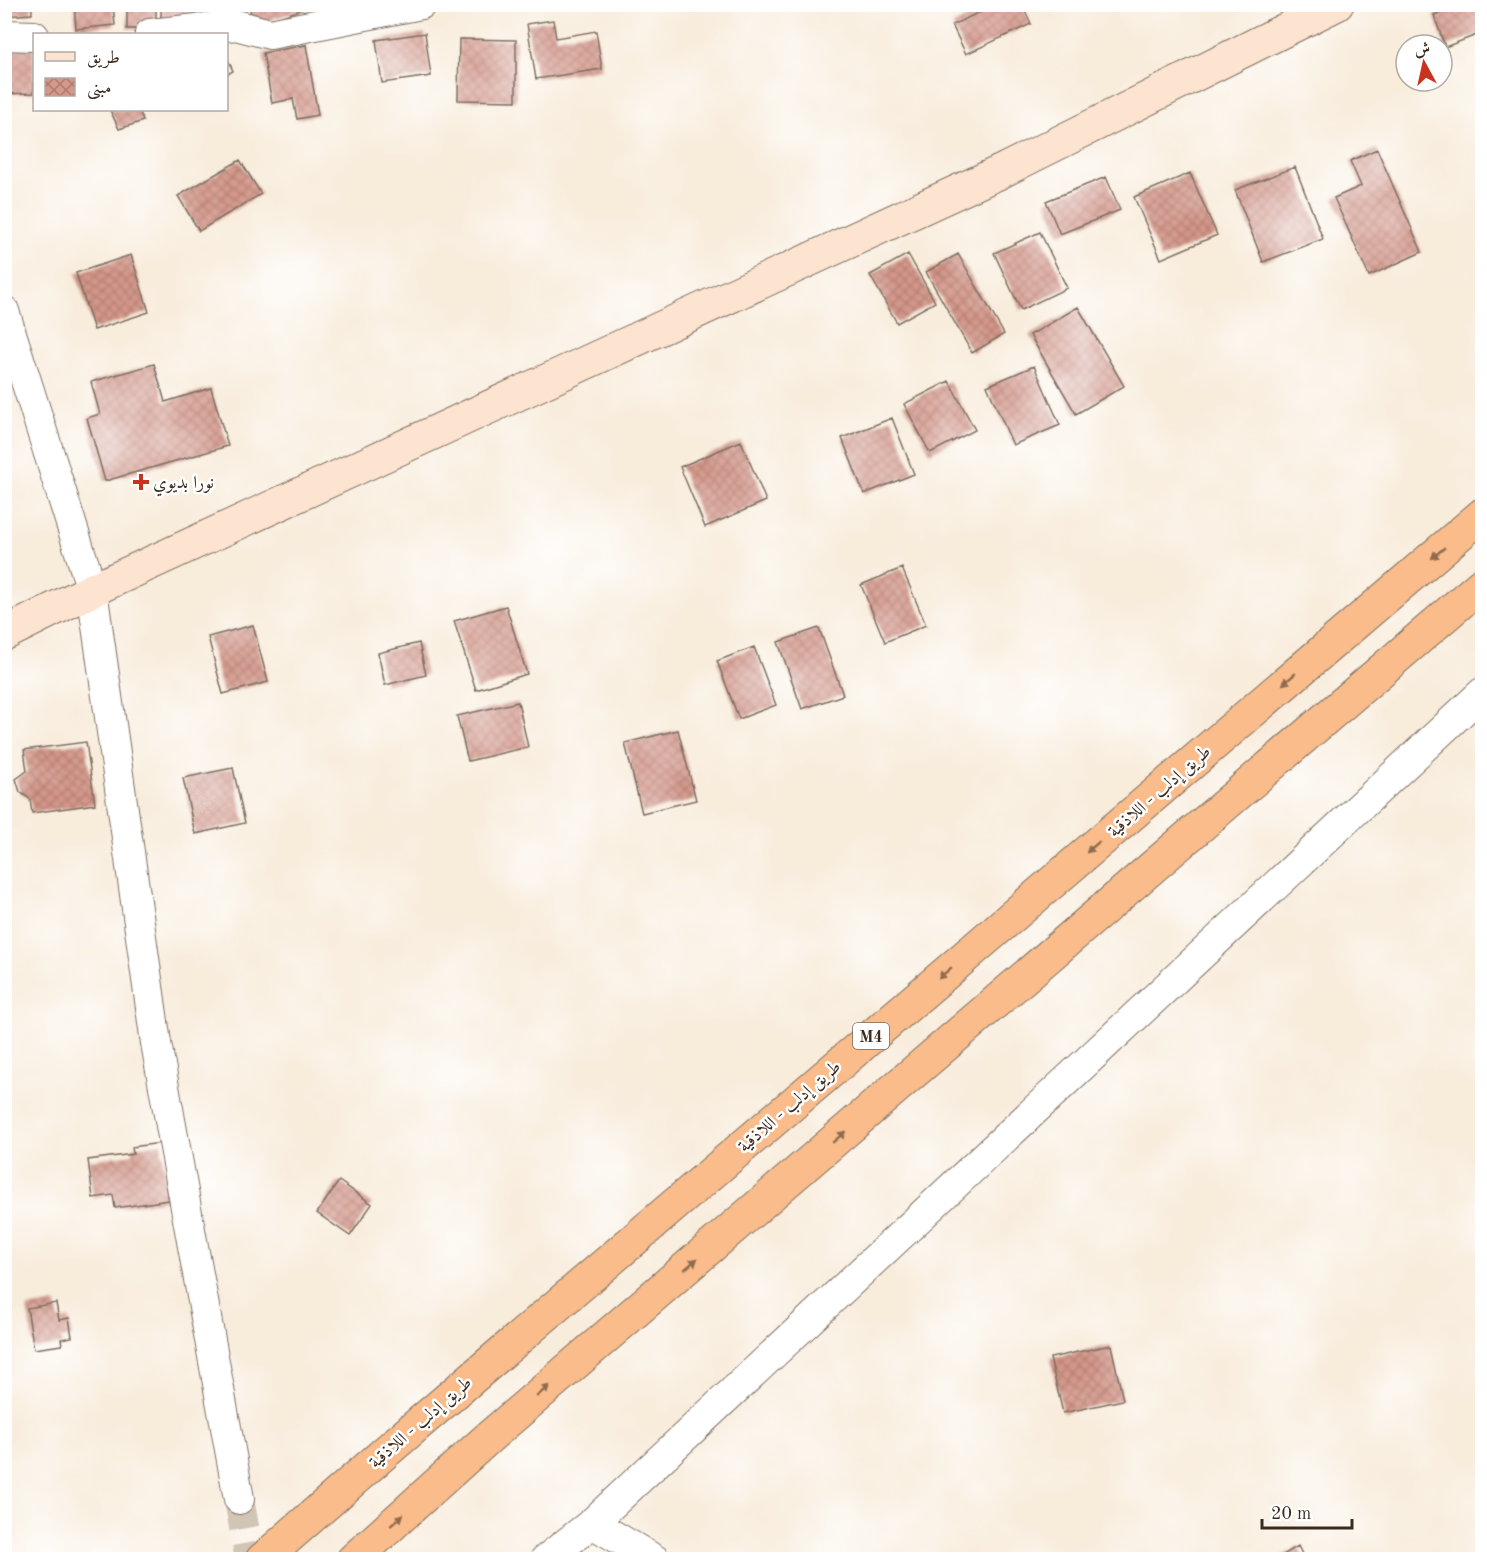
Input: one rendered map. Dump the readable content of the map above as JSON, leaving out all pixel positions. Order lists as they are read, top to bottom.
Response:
{
  "streets": {
    "highway": ["طريق إدلب - اللاذقية", "M4"]
  },
  "places": {
    "health": ["نورا بديوي"]
  },
  "legend": ["طريق", "مبنى"],
  "scale_bar": "20 m",
  "north": "top"
}
